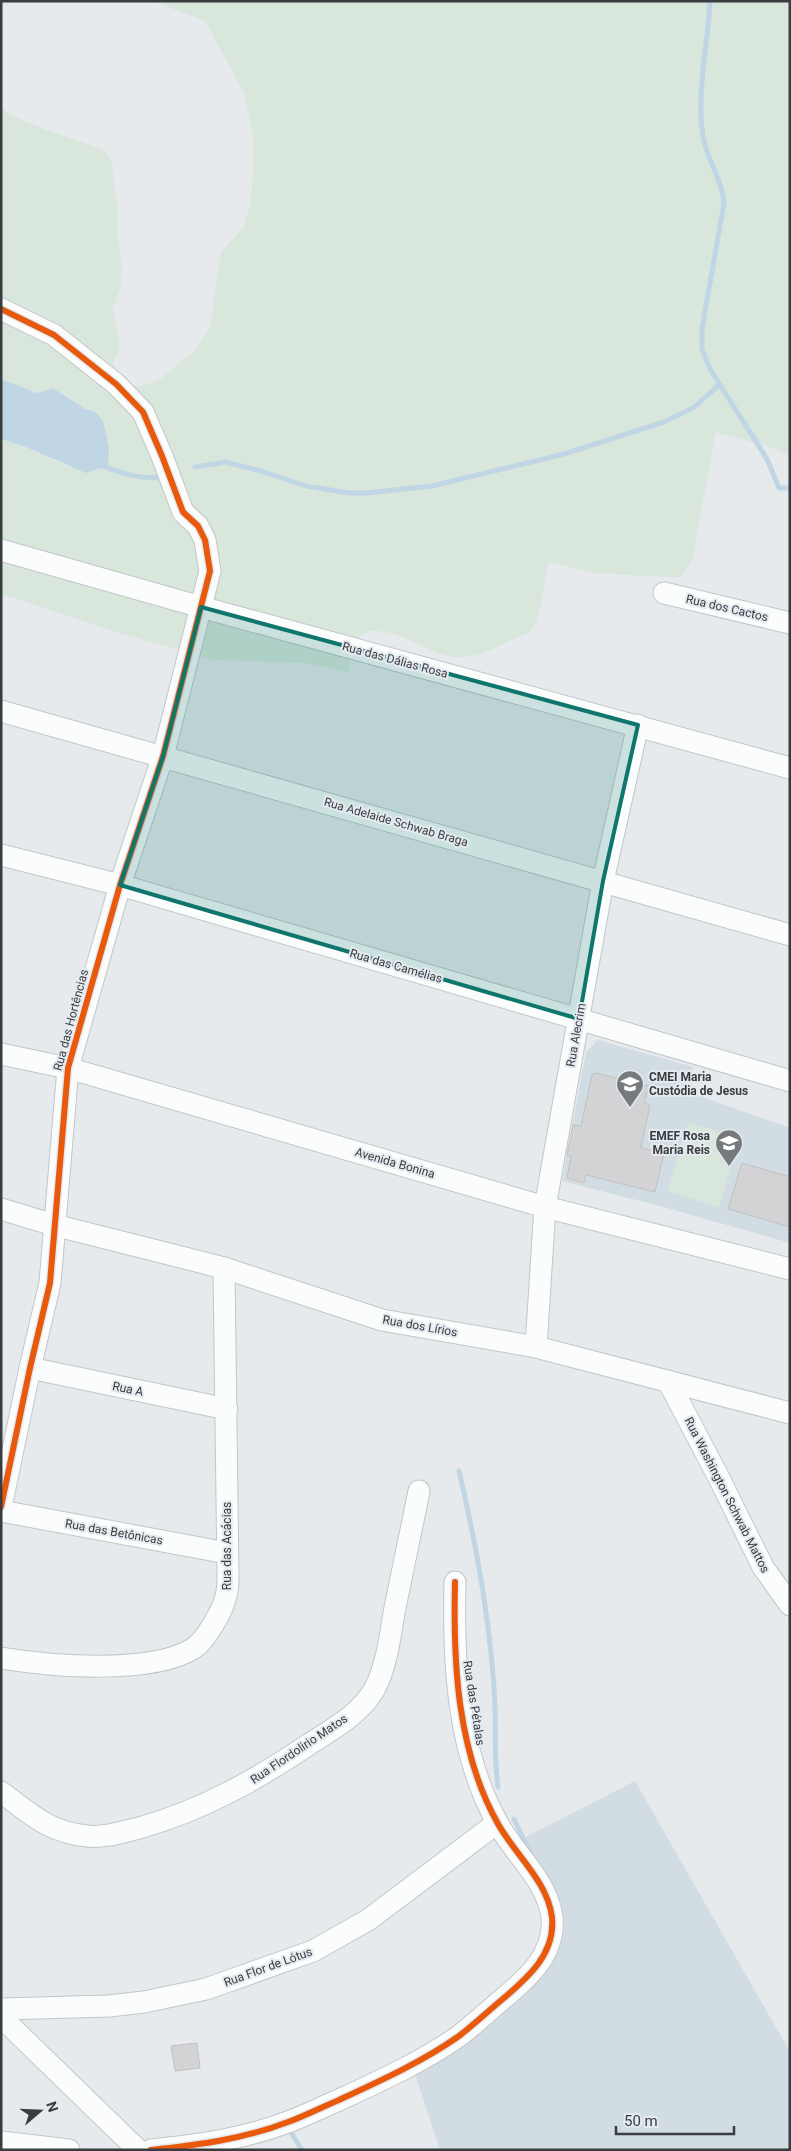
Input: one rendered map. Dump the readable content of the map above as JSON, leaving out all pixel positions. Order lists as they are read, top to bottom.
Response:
{
  "streets": {
    "street": [
      "Rua dos Cactos",
      "Rua das Dálias Rosa",
      "Rua Adelaide Schwab Braga",
      "Rua das Camélias",
      "Rua das Hortências",
      "Rua Alecrim",
      "Avenida Bonina",
      "Rua dos Lírios",
      "Rua A",
      "Rua Washington Schwab Mattos",
      "Rua das Betônicas",
      "Rua das Acácias",
      "Rua das Pétalas",
      "Rua Flordolirio Matos",
      "Rua Flor de Lótus"
    ]
  },
  "crossings": [
    ["Rua das Dálias Rosa", "Rua das Hortências"],
    ["Rua das Dálias Rosa", "Rua Alecrim"],
    ["Rua Adelaide Schwab Braga", "Rua das Hortências"],
    ["Rua Adelaide Schwab Braga", "Rua Alecrim"],
    ["Rua das Camélias", "Rua das Hortências"],
    ["Rua das Camélias", "Rua Alecrim"],
    ["Rua das Hortências", "Avenida Bonina"],
    ["Rua das Hortências", "Rua dos Lírios"],
    ["Rua das Hortências", "Rua A"],
    ["Rua Alecrim", "Avenida Bonina"],
    ["Rua Alecrim", "Rua dos Lírios"],
    ["Rua dos Lírios", "Rua Washington Schwab Mattos"],
    ["Rua dos Lírios", "Rua das Acácias"],
    ["Rua A", "Rua das Acácias"],
    ["Rua das Betônicas", "Rua das Acácias"],
    ["Rua das Pétalas", "Rua Flor de Lótus"]
  ],
  "places": {
    "school or university": ["CMEI Maria Custódia de Jesus", "EMEF Rosa Maria Reis"]
  },
  "scale_bar": "50 m",
  "north": "right"
}
